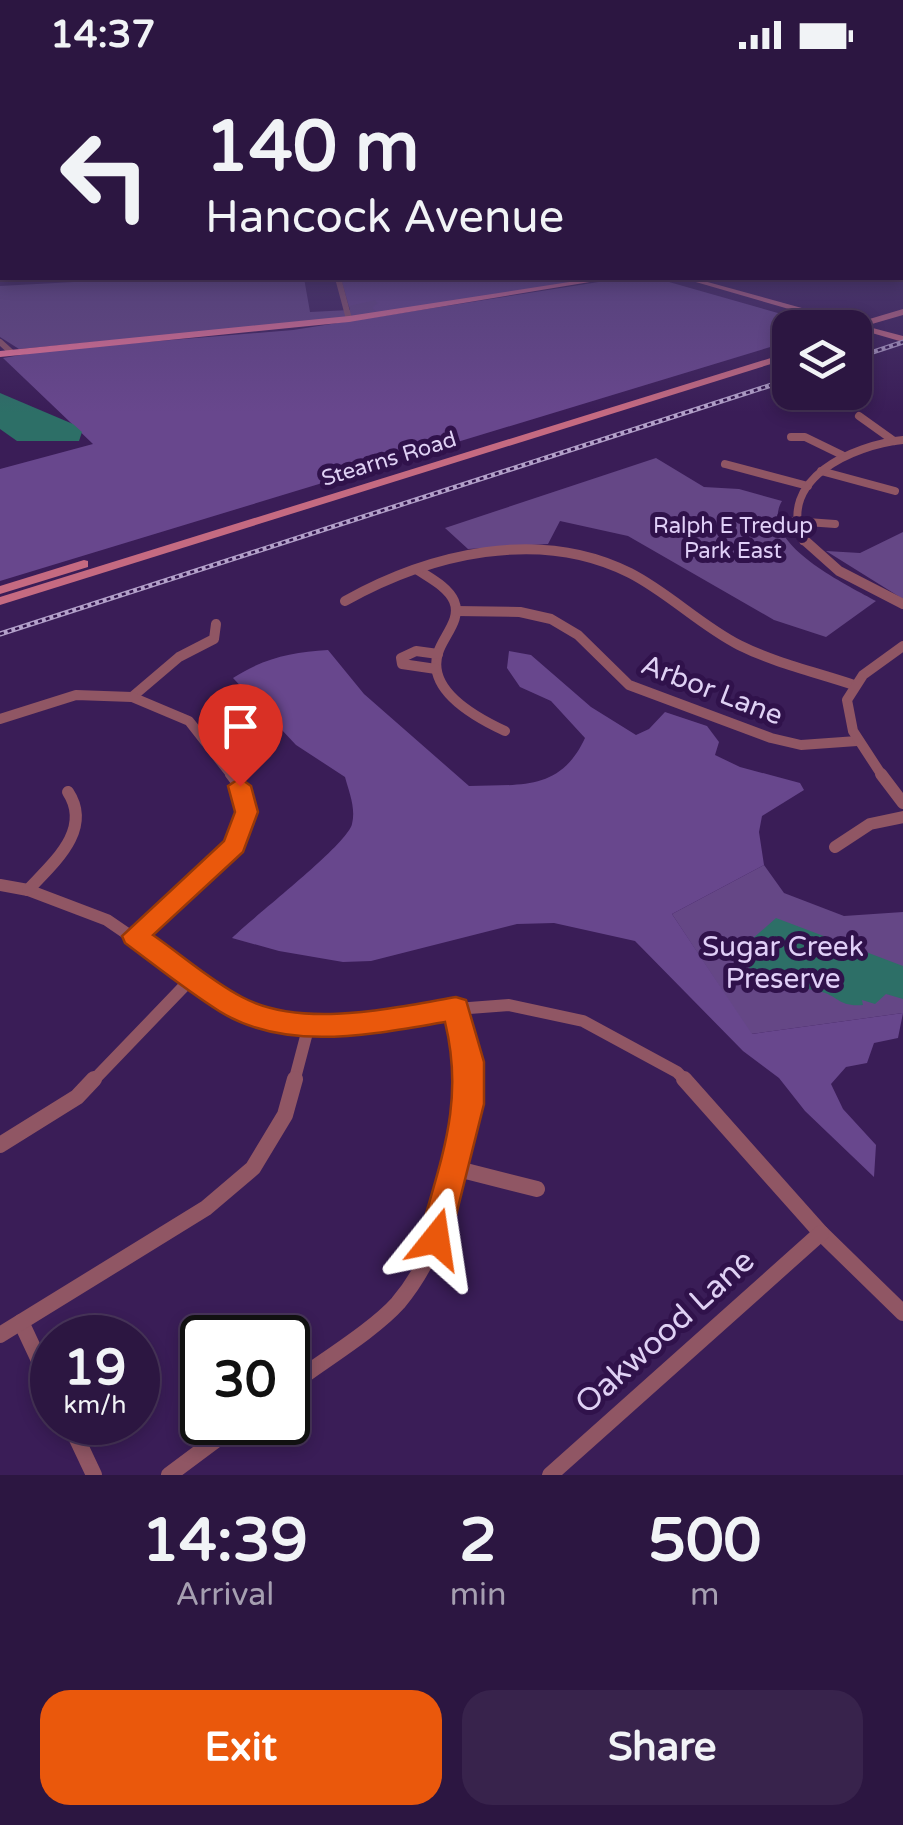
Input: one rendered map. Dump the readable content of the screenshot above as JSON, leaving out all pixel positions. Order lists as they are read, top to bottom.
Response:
{
  "streets": {
    "main road": ["Stearns Road"],
    "street": ["Arbor Lane", "Oakwood Lane"]
  },
  "parks": ["Ralph E Tredup Park East", "Sugar Creek Preserve"],
  "page": {
    "status": "14:37",
    "turn": ["140 m", "Hancock Avenue"],
    "speed": "19 km/h",
    "limit": "30",
    "eta": [
      "14:39",
      "Arrival",
      "2",
      "min",
      "500",
      "m"
    ],
    "buttons": ["Exit", "Share"]
  }
}
